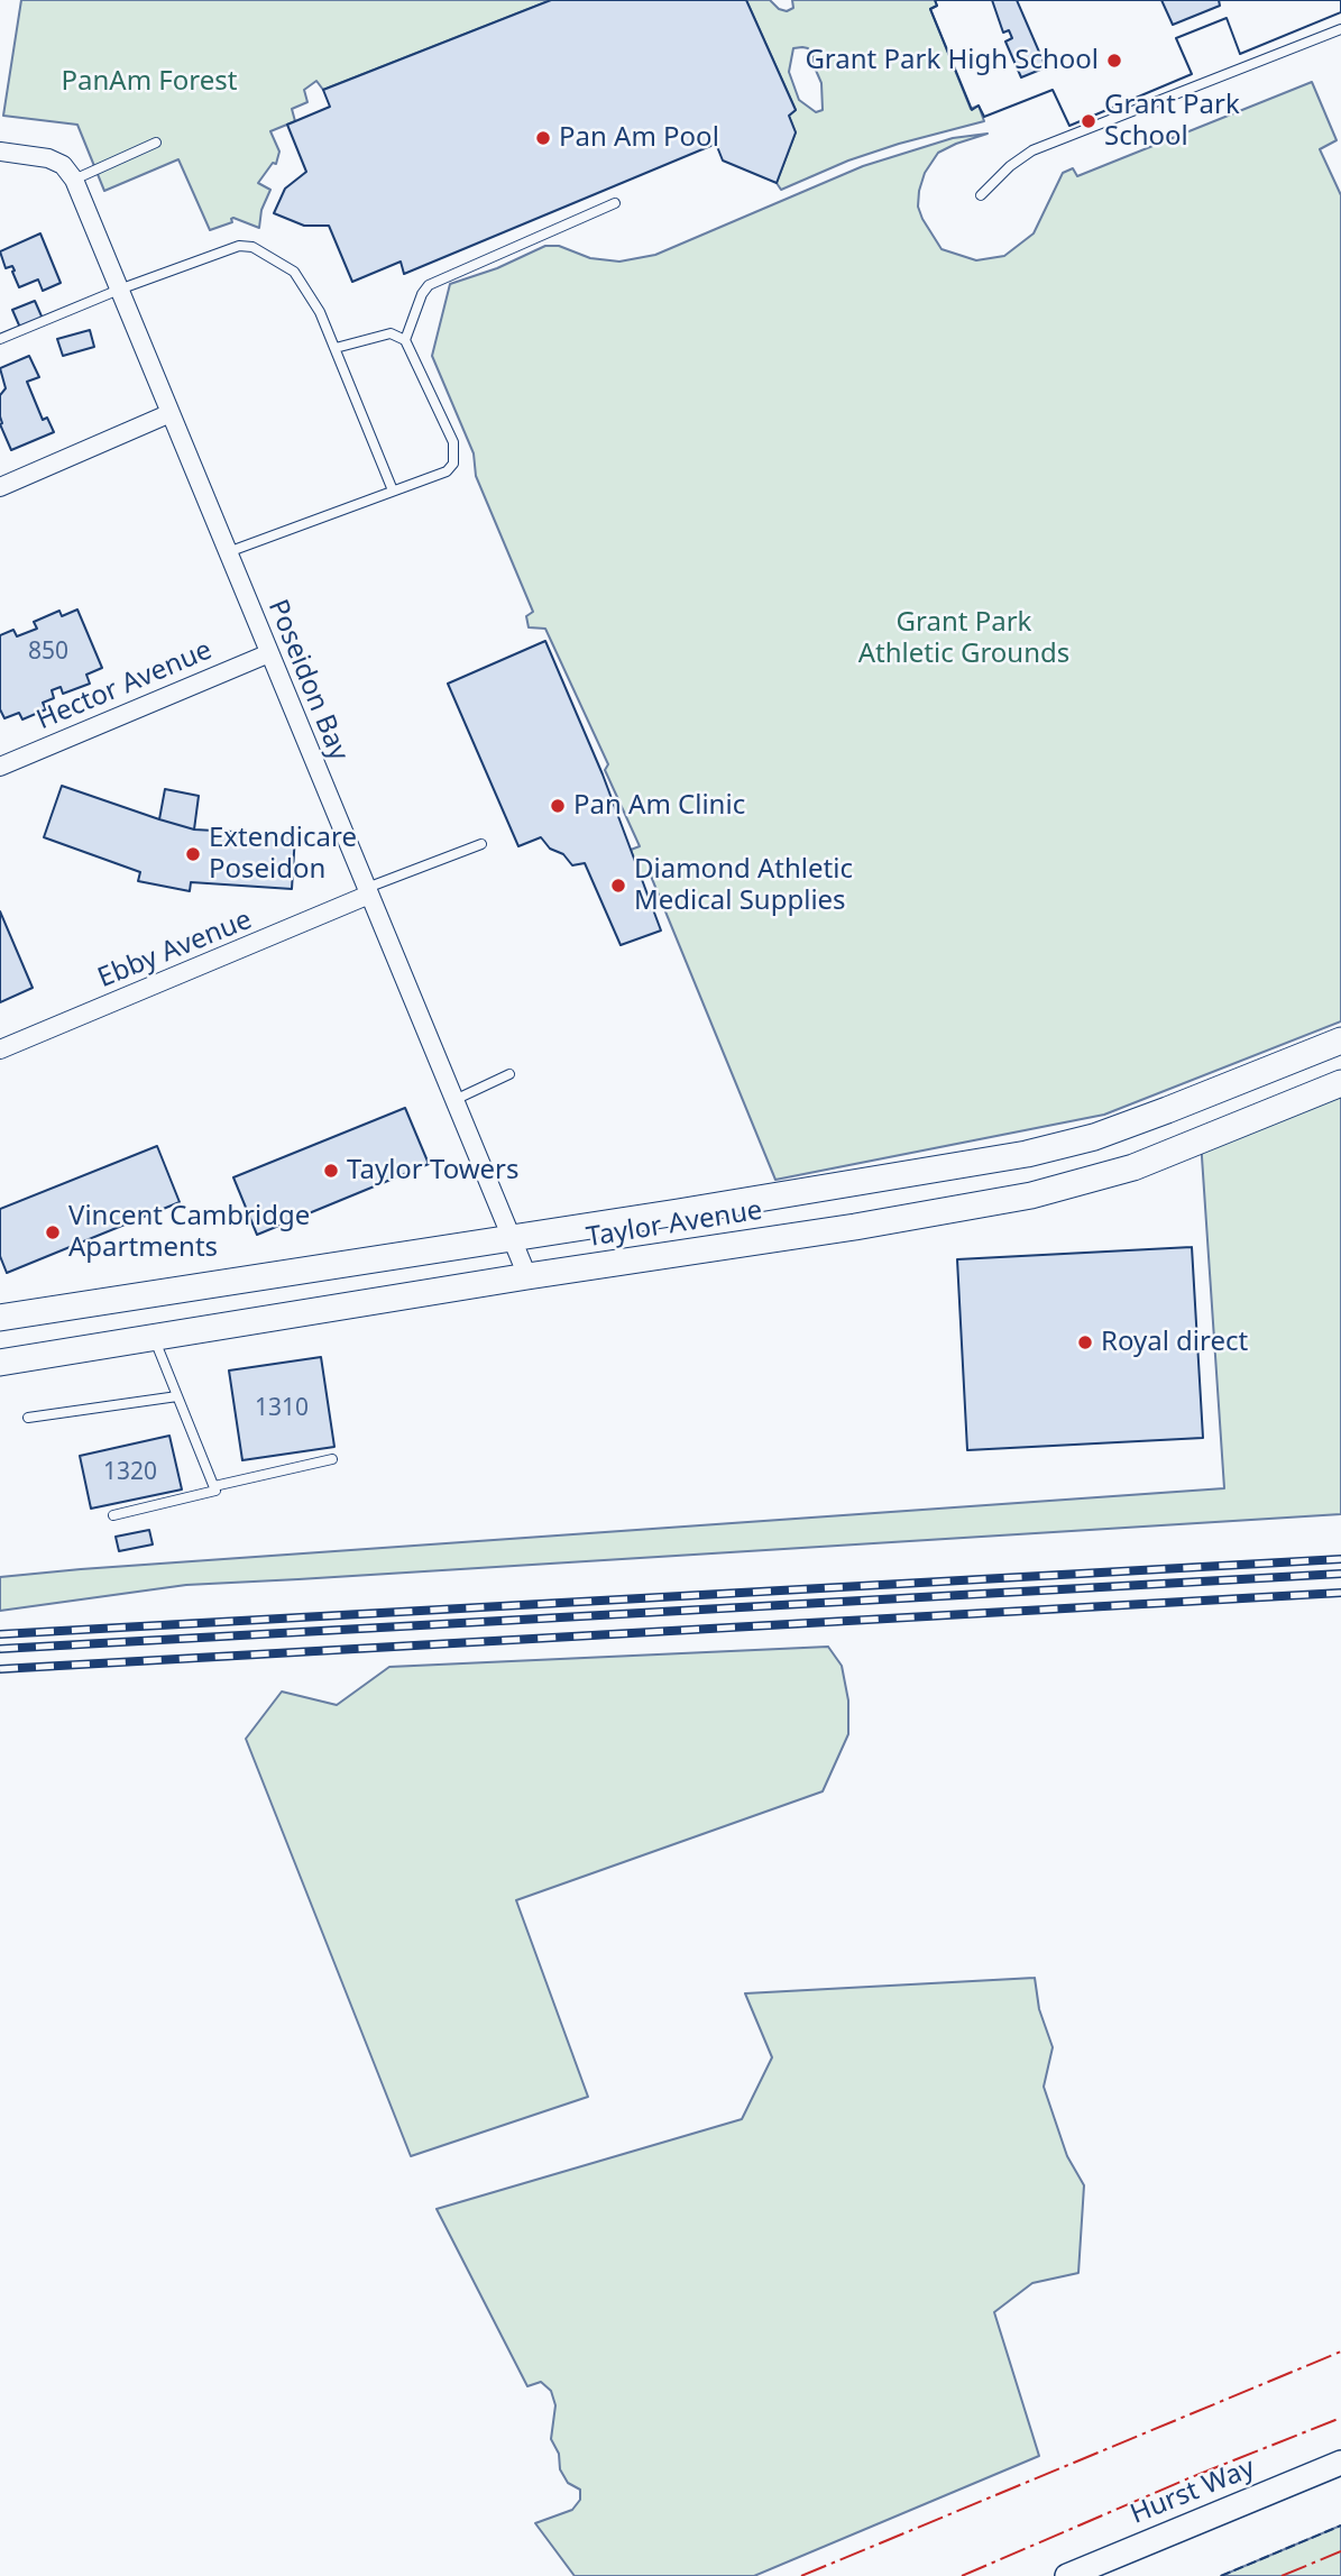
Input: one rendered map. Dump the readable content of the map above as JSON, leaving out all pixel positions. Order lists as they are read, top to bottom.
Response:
{
  "streets": {
    "main road": ["Taylor Avenue"],
    "street": [
      "Poseidon Bay",
      "Hector Avenue",
      "Ebby Avenue",
      "Hurst Way"
    ]
  },
  "crossings": [
    ["Poseidon Bay", "Hector Avenue"],
    ["Poseidon Bay", "Ebby Avenue"],
    ["Poseidon Bay", "Taylor Avenue"]
  ],
  "parks": ["PanAm Forest", "Grant Park Athletic Grounds"],
  "places": [
    "Grant Park High School",
    "Grant Park School",
    "Pan Am Pool",
    "Pan Am Clinic",
    "Extendicare Poseidon",
    "Diamond Athletic Medical Supplies",
    "Taylor Towers",
    "Vincent Cambridge Apartments",
    "Royal direct"
  ],
  "house_numbers": ["850", "1310", "1320"]
}
